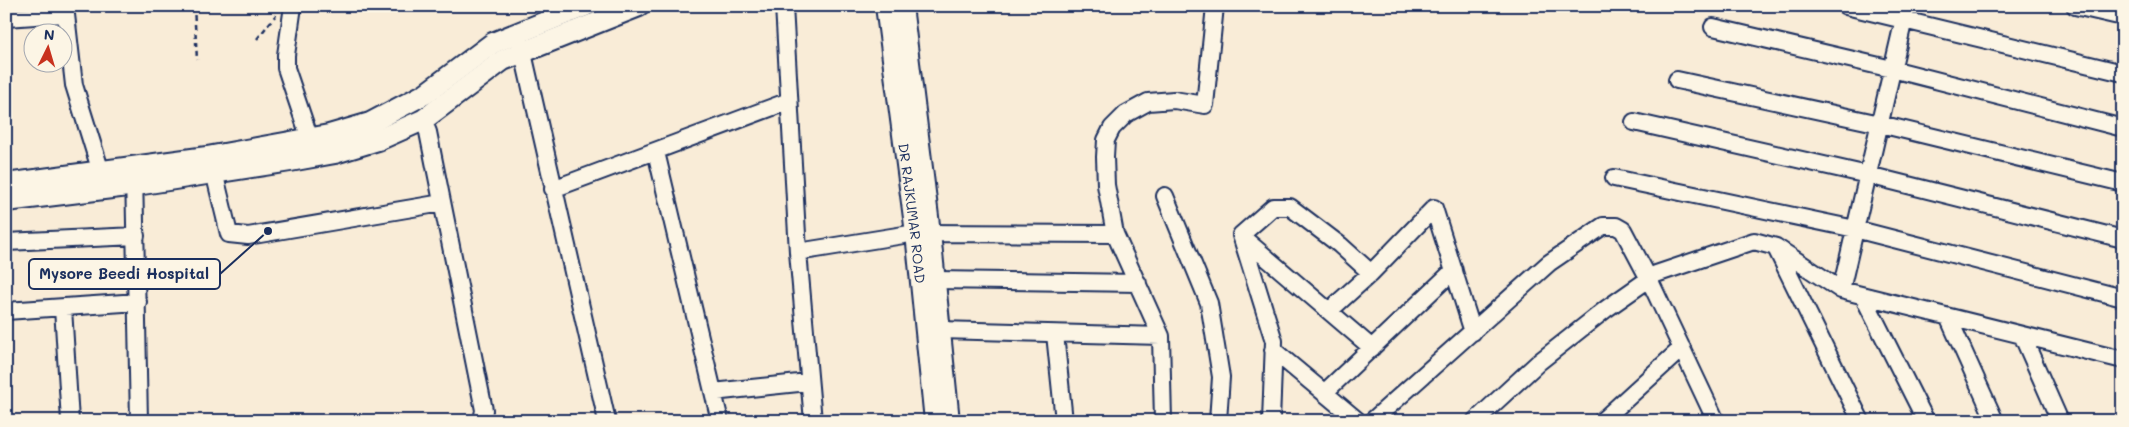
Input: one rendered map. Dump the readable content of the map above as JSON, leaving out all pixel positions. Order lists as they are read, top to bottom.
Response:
{
  "streets": {
    "main road": ["DR RAJKUMAR ROAD"]
  },
  "places": ["Mysore Beedi Hospital"],
  "north": "top"
}
